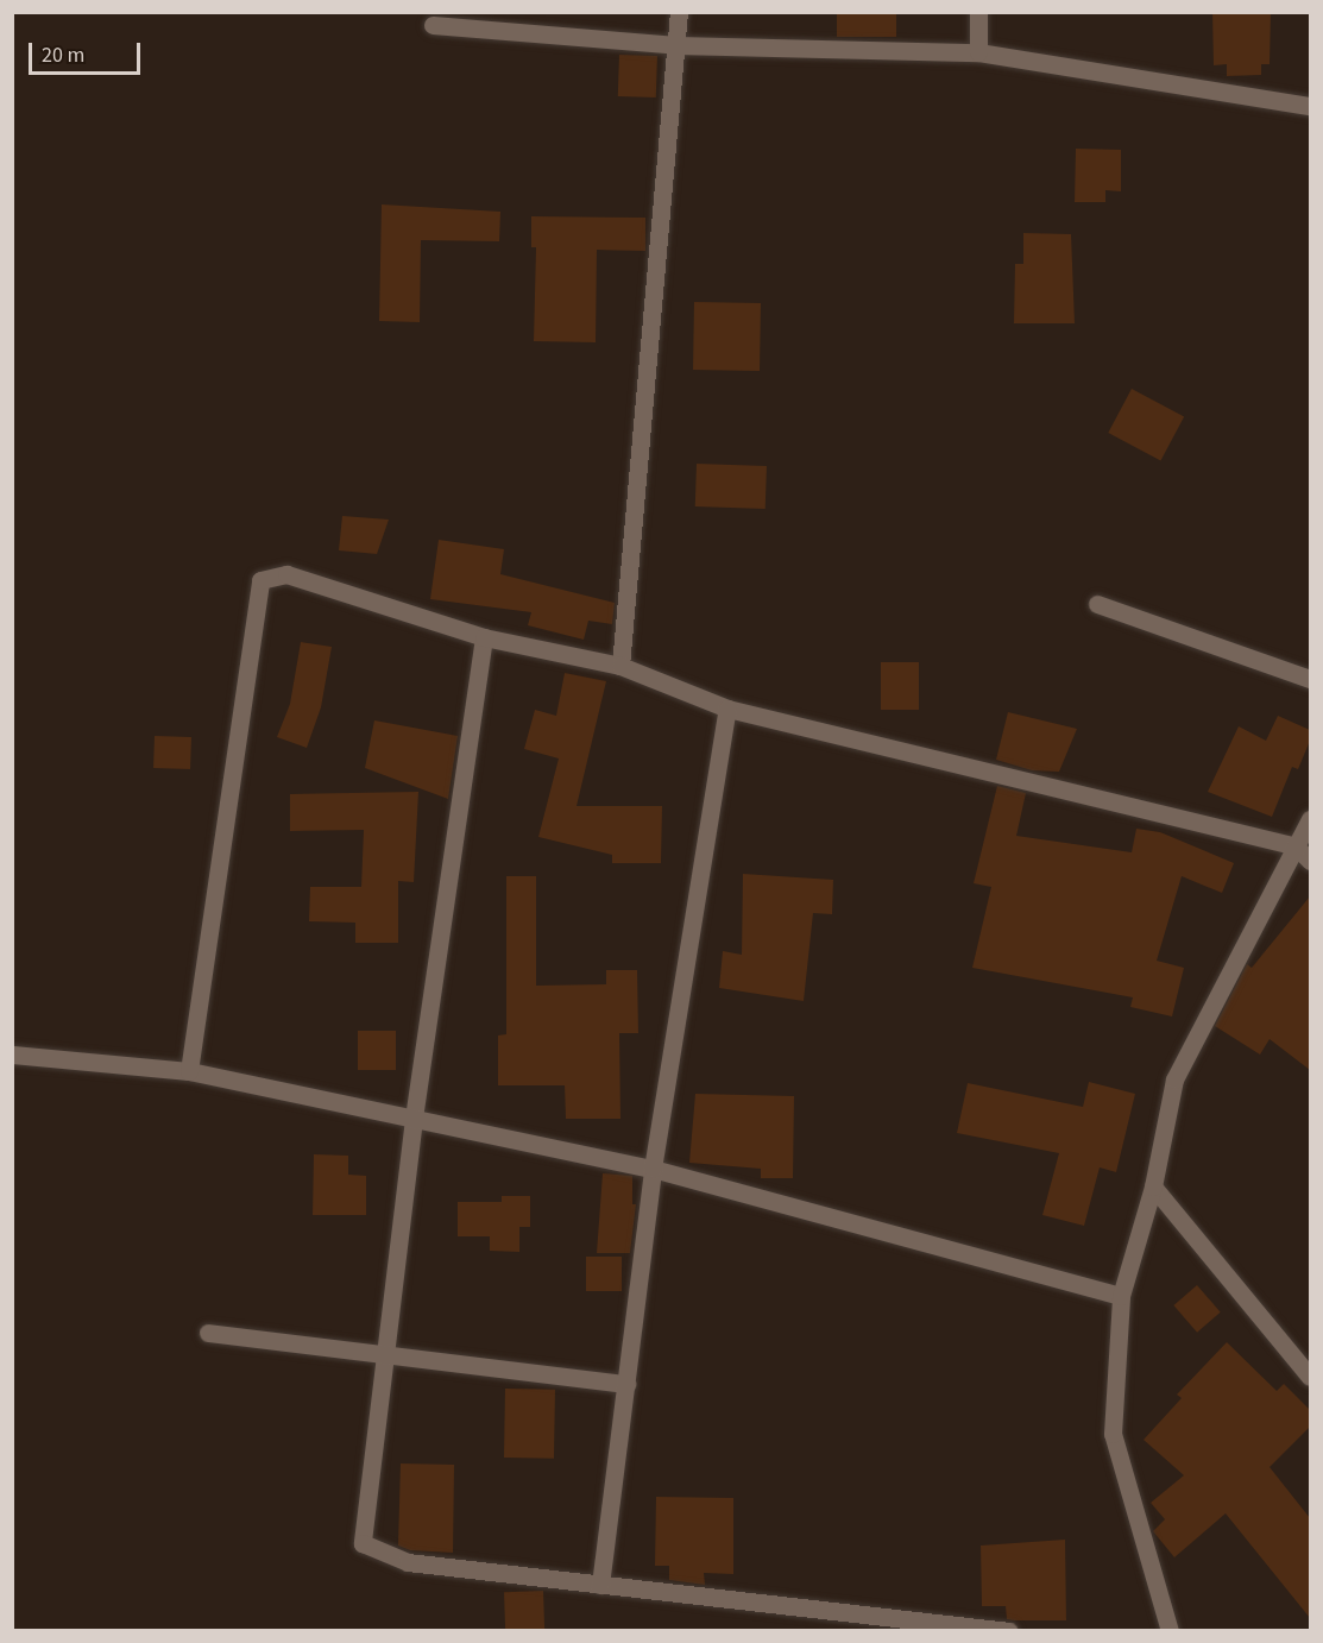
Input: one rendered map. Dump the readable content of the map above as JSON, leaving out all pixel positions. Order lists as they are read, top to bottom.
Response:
{
  "scale_bar": "20 m"
}
